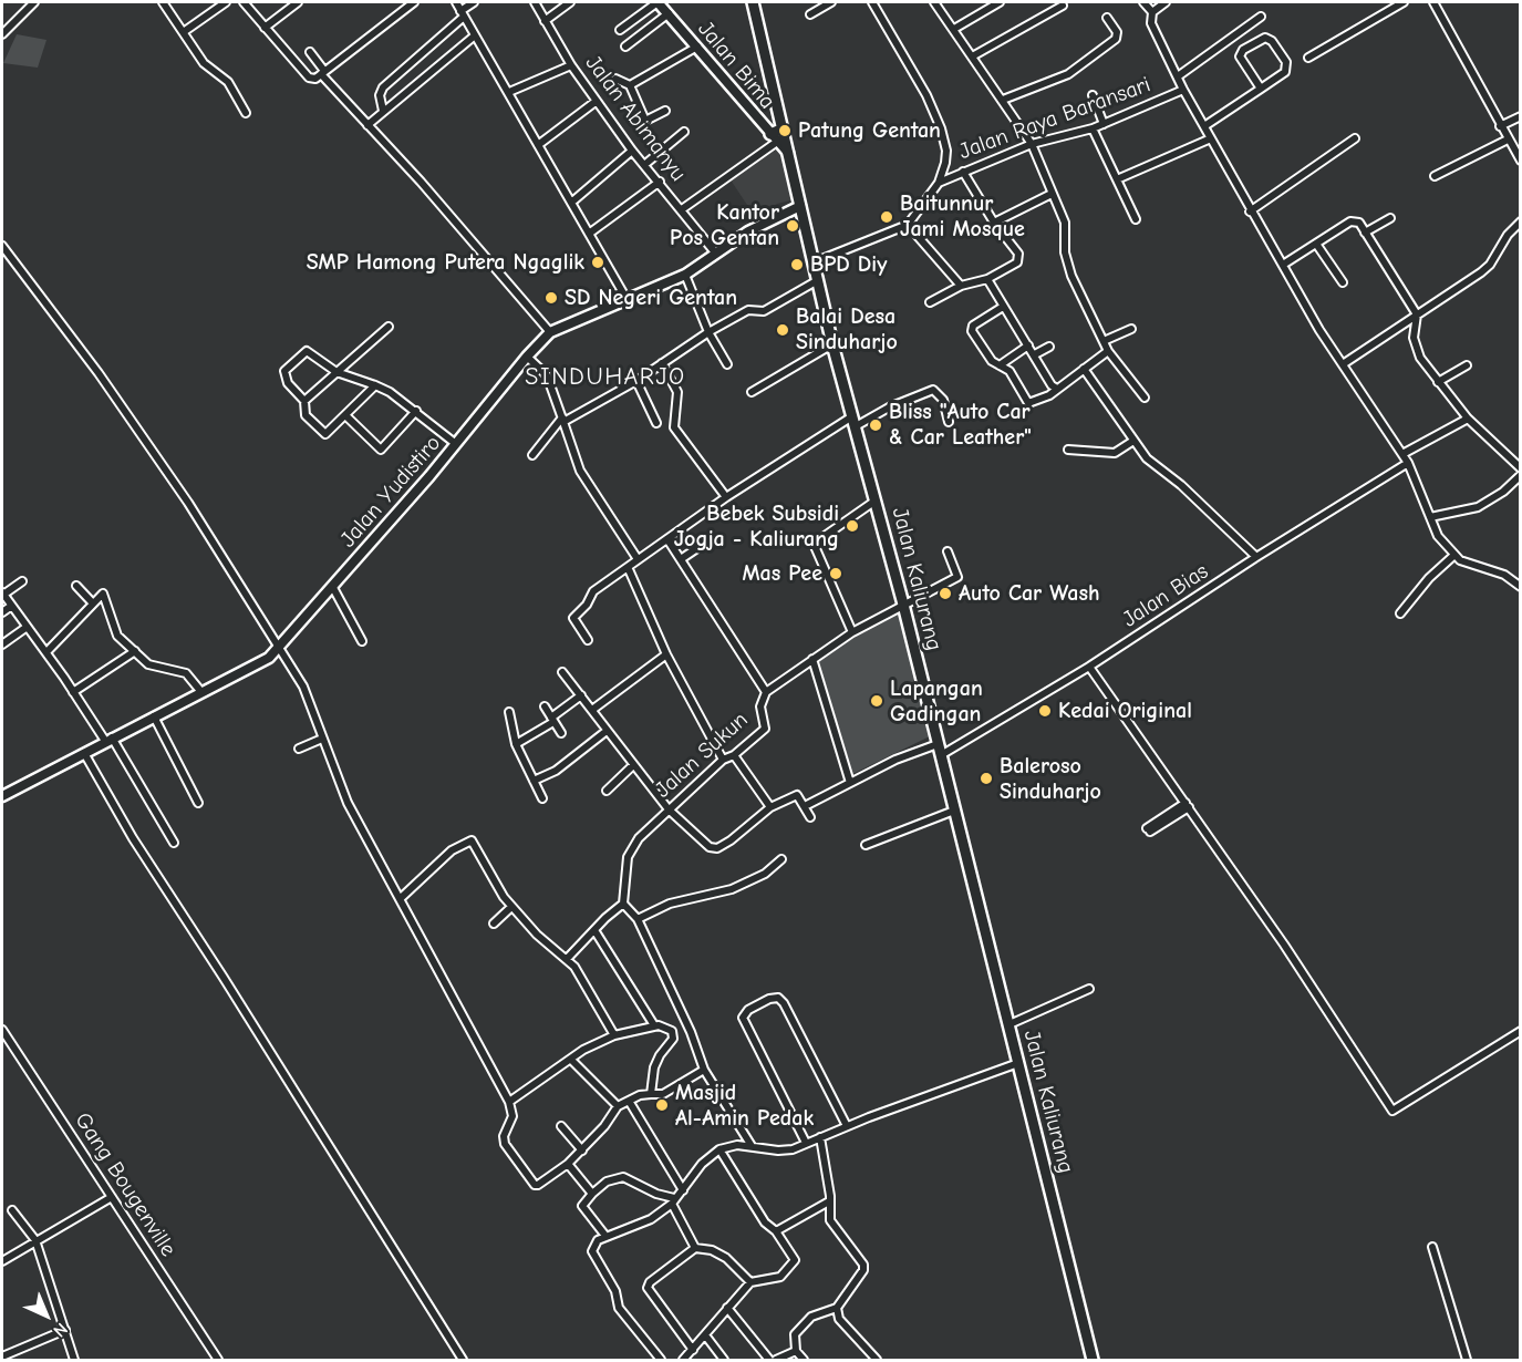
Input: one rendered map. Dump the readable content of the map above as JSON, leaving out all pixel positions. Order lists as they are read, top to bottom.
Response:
{
  "streets": {
    "main road": ["Jalan Kaliurang"],
    "street": [
      "Jalan Bima",
      "Jalan Abimanyu",
      "Jalan Raya Baransari",
      "Jalan Yudistiro",
      "Jalan Bias",
      "Jalan Sukun",
      "Gang Bougenville"
    ]
  },
  "crossings": [
    ["Jalan Bima", "Jalan Kaliurang"],
    ["Jalan Abimanyu", "Jalan Yudistiro"],
    ["Jalan Yudistiro", "Jalan Kaliurang"],
    ["Jalan Kaliurang", "Jalan Bias"]
  ],
  "districts": ["SINDUHARJO"],
  "places": [
    "Patung Gentan",
    "Baitunnur Jami Mosque",
    "Kantor Pos Gentan",
    "SMP Hamong Putera Ngaglik",
    "BPD Diy",
    "SD Negeri Gentan",
    "Balai Desa Sinduharjo",
    "Bliss \"Auto Car & Car Leather\"",
    "Bebek Subsidi Jogja - Kaliurang",
    "Mas Pee",
    "Auto Car Wash",
    "Lapangan Gadingan",
    "Kedai Original",
    "Baleroso Sinduharjo",
    "Masjid Al-Amin Pedak"
  ],
  "north": "bottom right"
}
